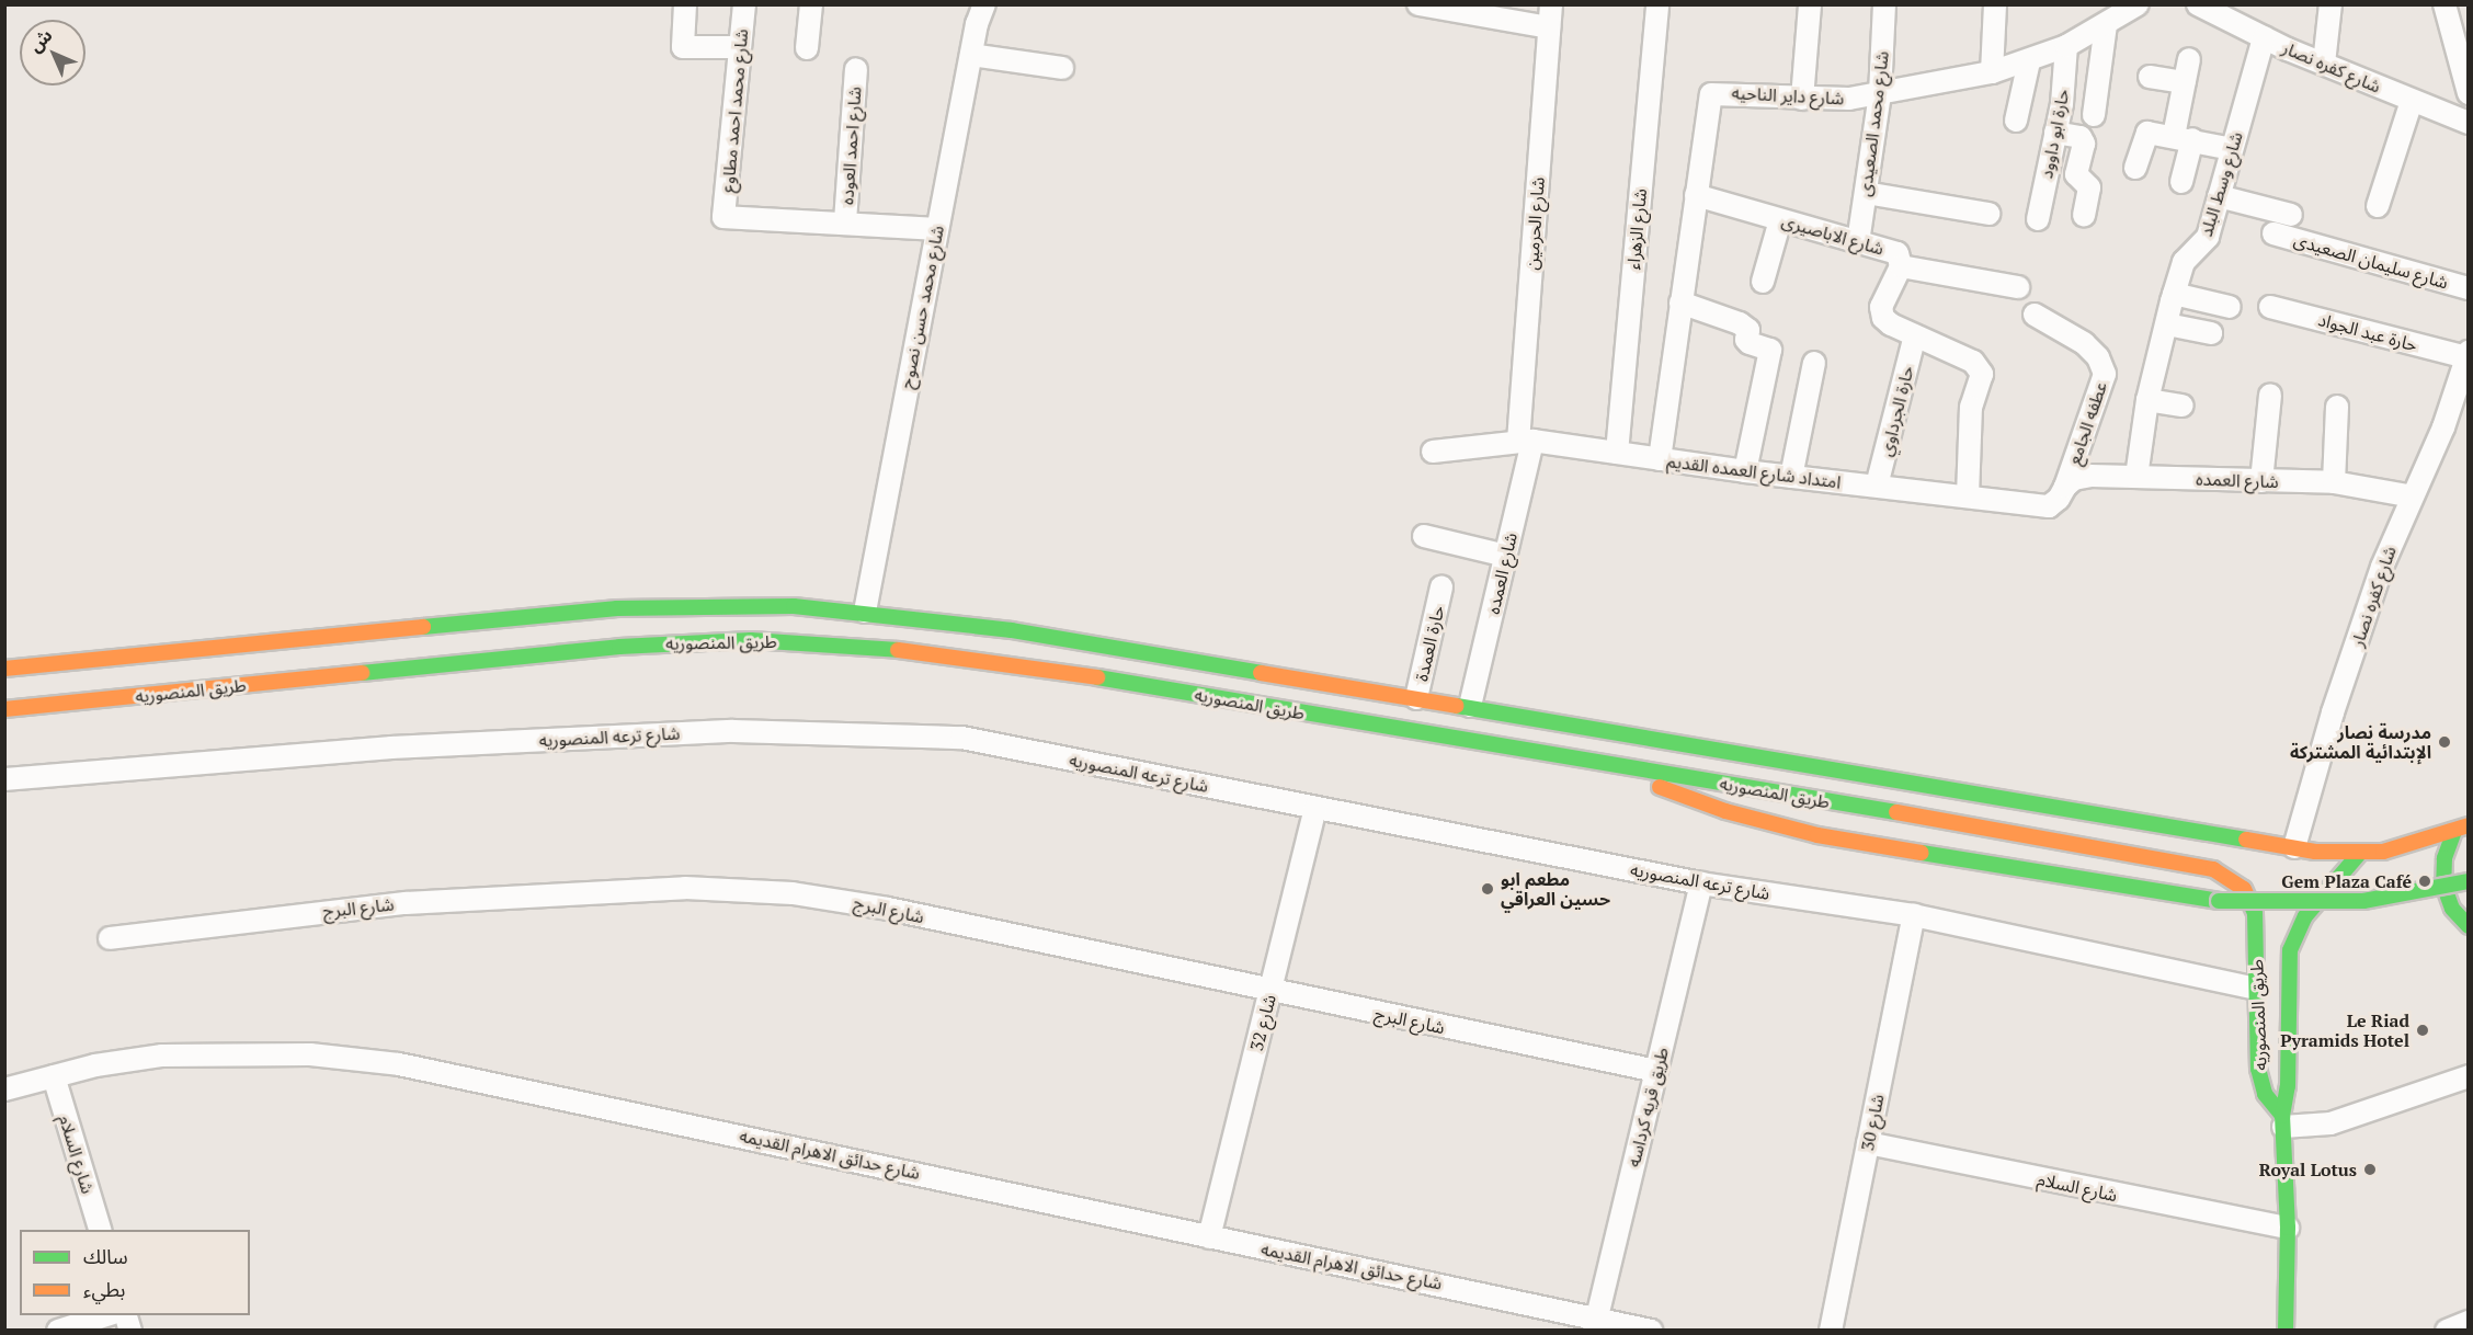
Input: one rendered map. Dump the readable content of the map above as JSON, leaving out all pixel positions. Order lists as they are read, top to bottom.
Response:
{
  "streets": {
    "main road": ["طريق المنصوريه"],
    "street": [
      "شارع كفره نصار",
      "شارع داير الناحيه",
      "شارع محمد احمد مطاوع",
      "شارع محمد الصعيدى",
      "حارة ابو داوود",
      "شارع احمد العوده",
      "شارع وسط البلد",
      "شارع الحرمين",
      "شارع الزهراء",
      "شارع الاباصيرى",
      "شارع سليمان الصعيدى",
      "شارع محمد حسن نصوح",
      "حارة عبد الجواد",
      "حارة الجرداوي",
      "عطفه الجامع",
      "امتداد شارع العمده القديم",
      "شارع العمده",
      "حارة العمدة",
      "شارع ترعه المنصوريه",
      "شارع البرج",
      "شارع 32",
      "طريق قريه كرداسه",
      "شارع 30",
      "شارع السلام",
      "شارع حدائق الاهرام القديمه"
    ]
  },
  "crossings": [
    ["شارع كفره نصار", "شارع وسط البلد"],
    ["شارع كفره نصار", "حارة عبد الجواد"],
    ["شارع كفره نصار", "شارع العمده"],
    ["شارع كفره نصار", "طريق المنصوريه"],
    ["شارع داير الناحيه", "شارع محمد الصعيدى"],
    ["شارع داير الناحيه", "حارة ابو داوود"],
    ["شارع داير الناحيه", "شارع الاباصيرى"],
    ["شارع داير الناحيه", "امتداد شارع العمده القديم"],
    ["شارع محمد احمد مطاوع", "شارع احمد العوده"],
    ["شارع محمد الصعيدى", "شارع الاباصيرى"],
    ["شارع وسط البلد", "شارع العمده"],
    ["شارع الحرمين", "امتداد شارع العمده القديم"],
    ["شارع الحرمين", "شارع العمده"],
    ["شارع الزهراء", "امتداد شارع العمده القديم"],
    ["شارع الاباصيرى", "حارة الجرداوي"],
    ["شارع الاباصيرى", "امتداد شارع العمده القديم"],
    ["شارع محمد حسن نصوح", "طريق المنصوريه"],
    ["حارة الجرداوي", "امتداد شارع العمده القديم"],
    ["عطفه الجامع", "امتداد شارع العمده القديم"],
    ["عطفه الجامع", "شارع العمده"],
    ["امتداد شارع العمده القديم", "شارع العمده"],
    ["شارع العمده", "طريق المنصوريه"],
    ["طريق المنصوريه", "حارة العمدة"],
    ["طريق المنصوريه", "شارع ترعه المنصوريه"],
    ["شارع ترعه المنصوريه", "شارع 32"],
    ["شارع ترعه المنصوريه", "طريق قريه كرداسه"],
    ["شارع ترعه المنصوريه", "شارع 30"],
    ["شارع البرج", "شارع 32"],
    ["شارع البرج", "طريق قريه كرداسه"],
    ["شارع 32", "شارع حدائق الاهرام القديمه"],
    ["طريق قريه كرداسه", "شارع حدائق الاهرام القديمه"],
    ["شارع 30", "شارع السلام"],
    ["شارع السلام", "شارع حدائق الاهرام القديمه"]
  ],
  "places": [
    "مدرسة نصار الإبتدائية المشتركة",
    "Gem Plaza Café",
    "مطعم ابو حسين العراقي",
    "Le Riad Pyramids Hotel",
    "Royal Lotus"
  ],
  "legend": ["سالك", "بطيء"],
  "north": "top left"
}
